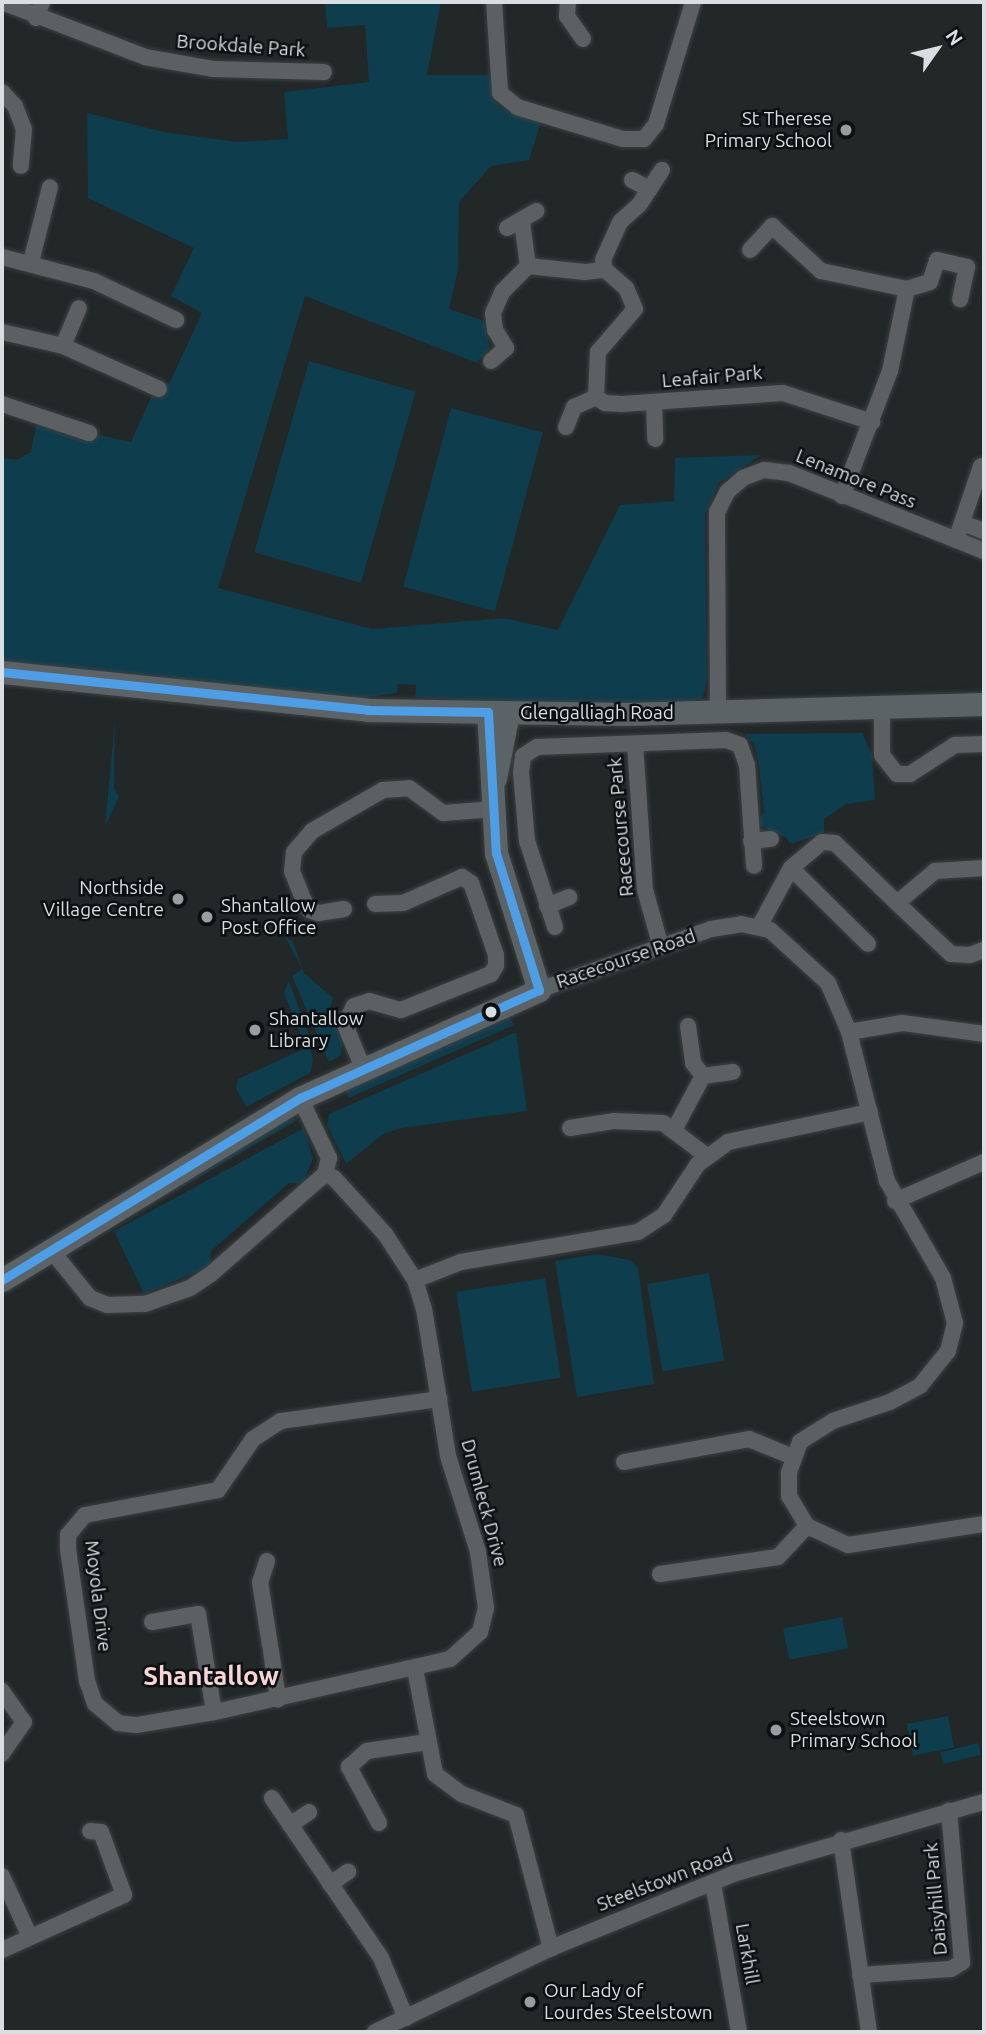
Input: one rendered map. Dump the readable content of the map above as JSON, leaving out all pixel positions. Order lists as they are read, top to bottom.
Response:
{
  "streets": {
    "main road": ["Glengalliagh Road", "Racecourse Road"],
    "street": [
      "Brookdale Park",
      "Leafair Park",
      "Lenamore Pass",
      "Racecourse Park",
      "Drumleck Drive",
      "Moyola Drive",
      "Steelstown Road",
      "Daisyhill Park",
      "Larkhill"
    ]
  },
  "crossings": [
    ["Lenamore Pass", "Glengalliagh Road"],
    ["Racecourse Park", "Racecourse Road"],
    ["Drumleck Drive", "Moyola Drive"],
    ["Steelstown Road", "Daisyhill Park"],
    ["Steelstown Road", "Larkhill"]
  ],
  "districts": ["Shantallow"],
  "places": [
    "St Therese Primary School",
    "Northside Village Centre",
    "Shantallow Post Office",
    "Shantallow Library",
    "Steelstown Primary School",
    "Our Lady of Lourdes Steelstown"
  ],
  "north": "top right"
}
